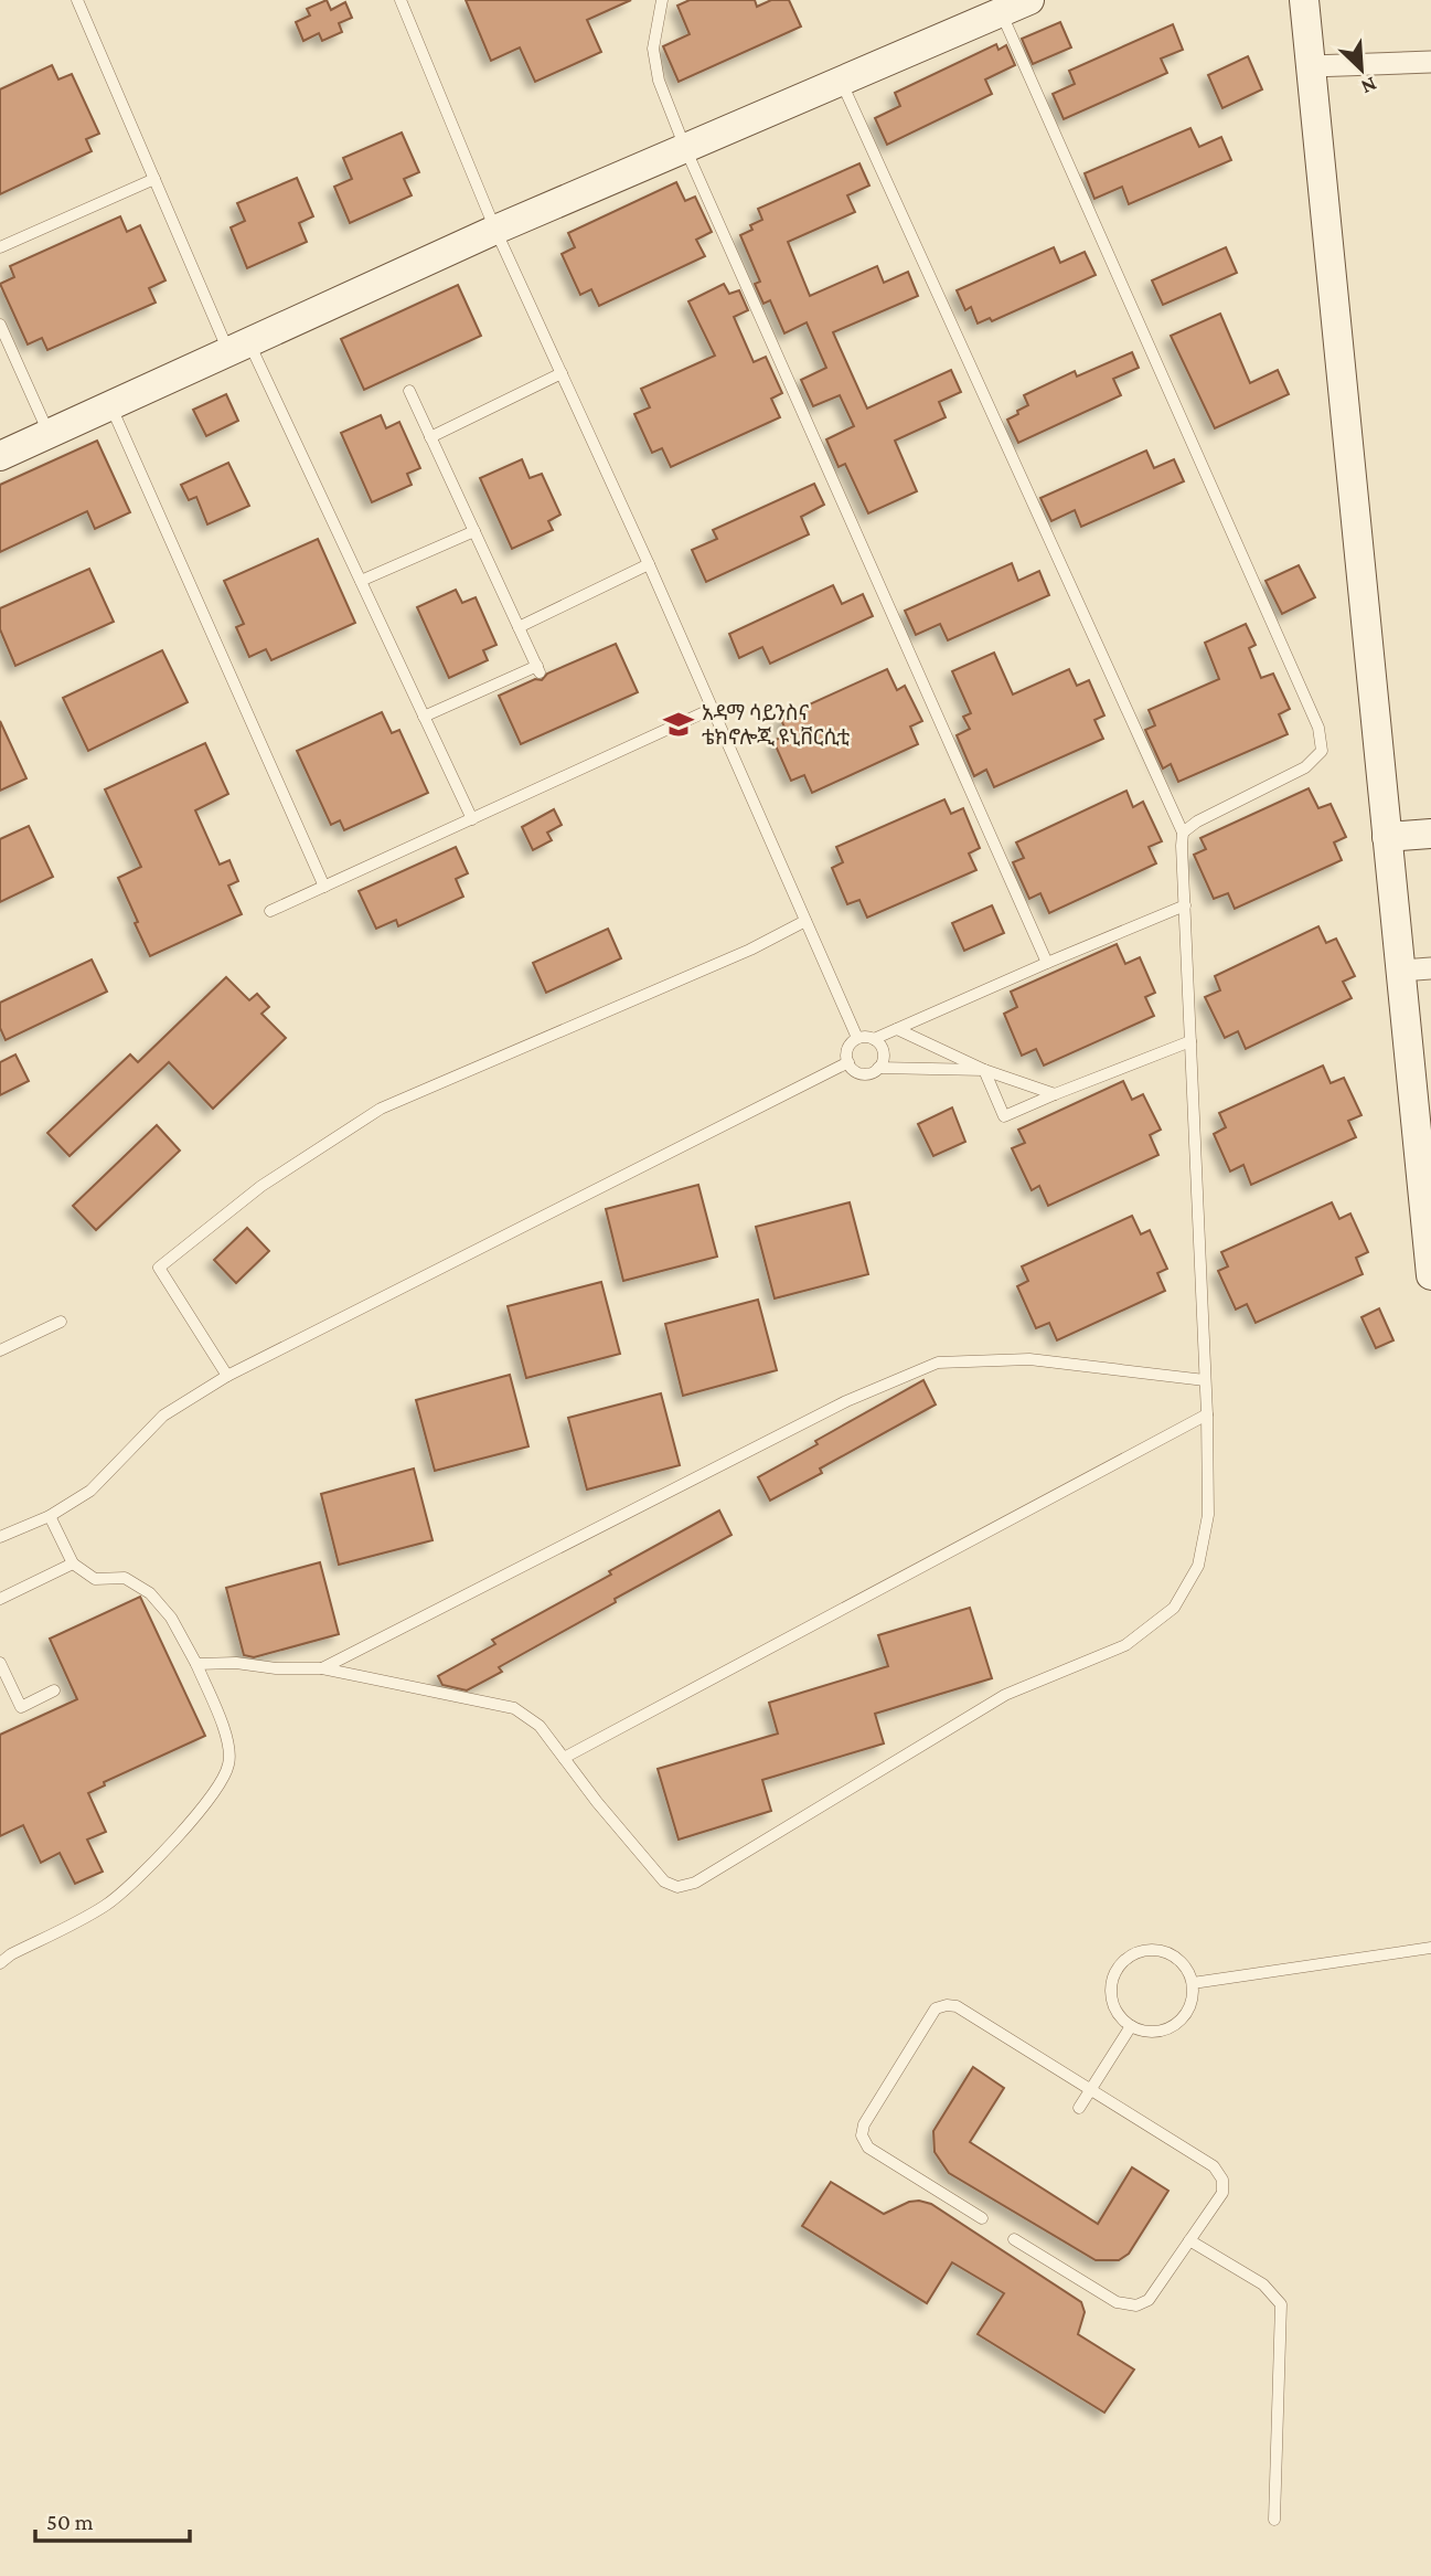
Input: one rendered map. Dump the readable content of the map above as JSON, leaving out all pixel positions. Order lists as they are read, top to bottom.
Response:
{
  "places": {
    "school or university": ["አዳማ ሳይንስና ቴክኖሎጂ ዩኒቨርሲቲ"]
  },
  "scale_bar": "50 m",
  "north": "bottom right"
}
